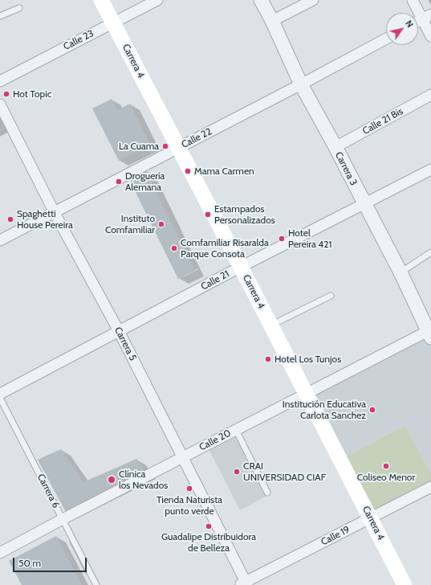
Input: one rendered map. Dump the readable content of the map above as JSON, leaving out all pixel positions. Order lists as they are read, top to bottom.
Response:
{
  "streets": {
    "main road": ["Carrera 4"],
    "street": [
      "Calle 23",
      "Calle 21 Bis",
      "Calle 22",
      "Carrera 3",
      "Calle 21",
      "Carrera 5",
      "Calle 20",
      "Calle 19"
    ],
    "lane": ["Carrera 6"]
  },
  "crossings": [
    ["Calle 23", "Carrera 4"],
    ["Carrera 4", "Calle 22"],
    ["Carrera 4", "Calle 21"],
    ["Carrera 4", "Calle 20"],
    ["Carrera 4", "Calle 19"],
    ["Calle 21 Bis", "Carrera 3"],
    ["Calle 22", "Carrera 3"],
    ["Calle 22", "Carrera 5"],
    ["Carrera 3", "Calle 21"],
    ["Carrera 3", "Calle 20"],
    ["Calle 21", "Carrera 5"],
    ["Carrera 5", "Calle 20"],
    ["Carrera 5", "Calle 19"],
    ["Calle 20", "Carrera 6"]
  ],
  "places": [
    "Hot Topic",
    "La Cuama",
    "Mama Carmen",
    "Droguería Alemana",
    "Estampados Personalizados",
    "Spaghetti House Pereira",
    "Instituto Comfamiliar",
    "Hotel Pereira 421",
    "Comfamiliar Risaralda Parque Consota",
    "Hotel Los Tunjos",
    "Institución Educativa Carlota Sanchez",
    "Coliseo Menor",
    "CRAI UNIVERSIDAD CIAF",
    "Clínica los Nevados",
    "Tienda Naturista punto verde",
    "Guadalipe Distribuidora de Belleza"
  ],
  "scale_bar": "50 m",
  "north": "top right"
}
